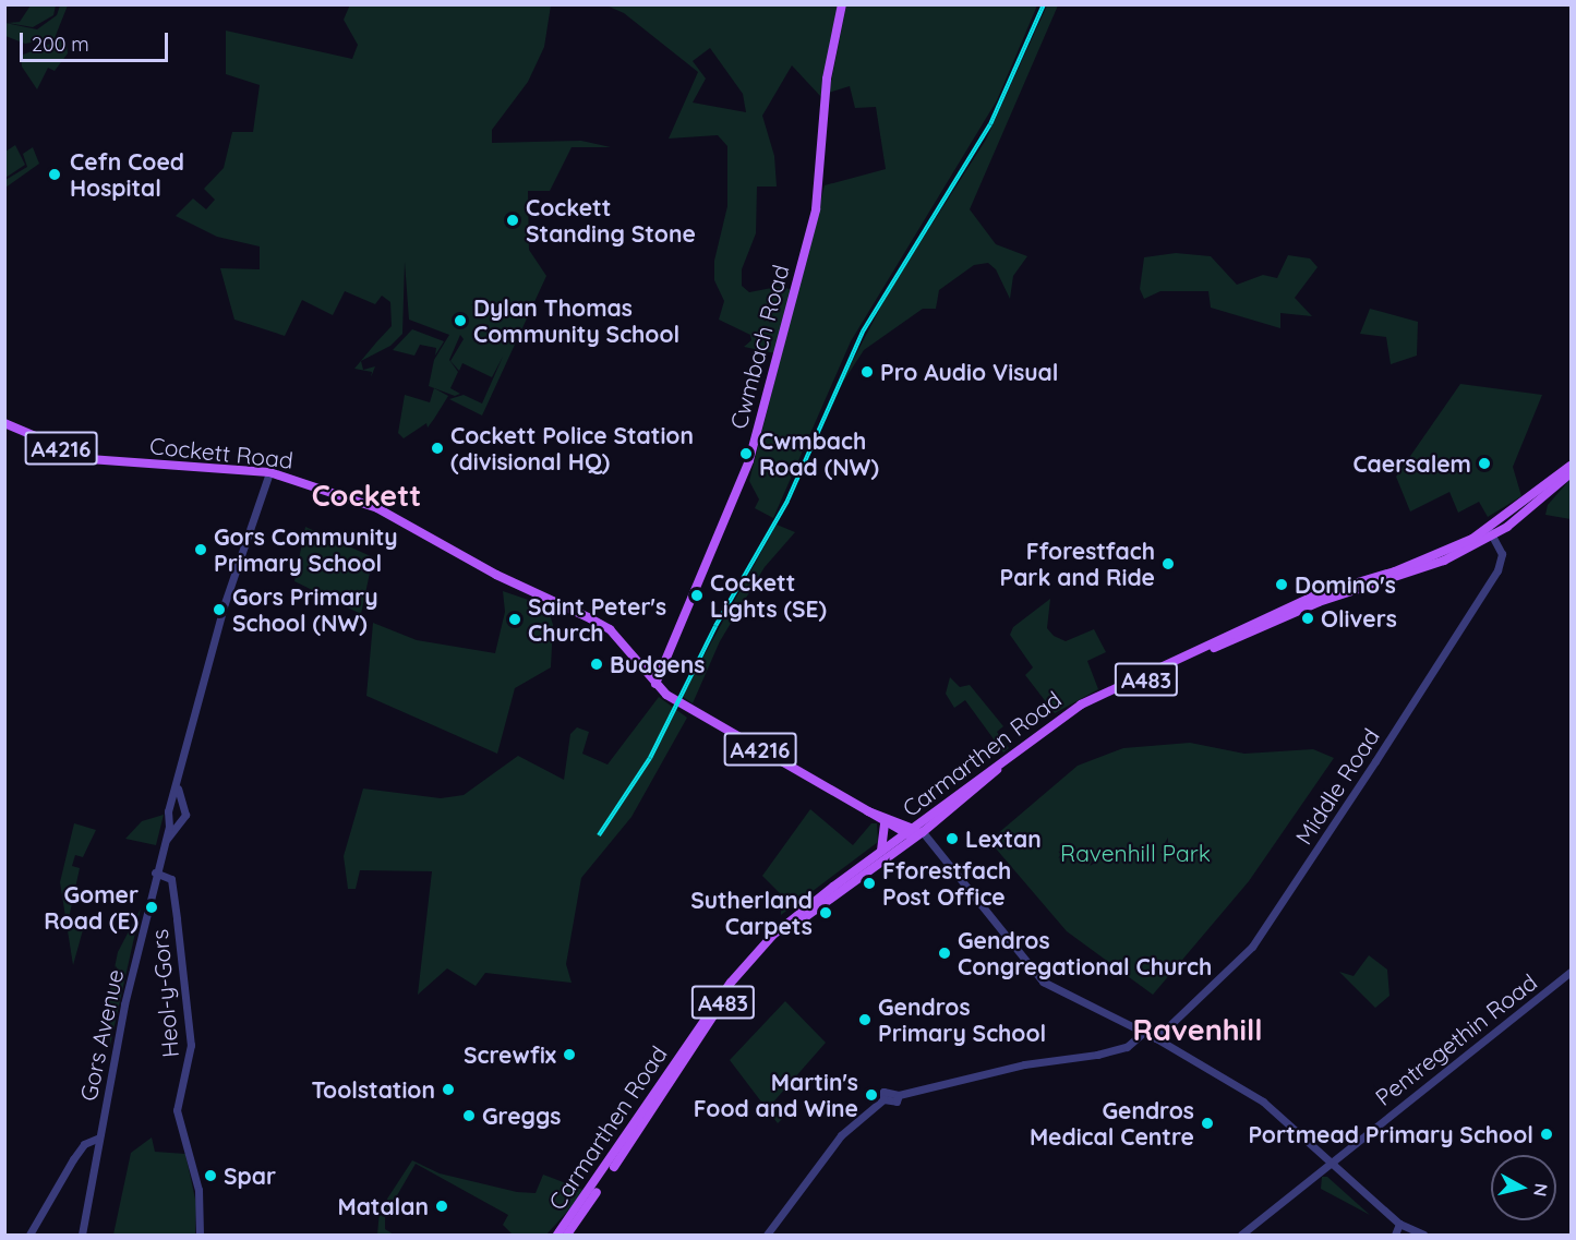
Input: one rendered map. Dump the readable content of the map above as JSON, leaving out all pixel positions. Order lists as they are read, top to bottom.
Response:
{
  "streets": {
    "main road": [
      "Cwmbach Road",
      "A4216",
      "Cockett Road",
      "A483",
      "Carmarthen Road"
    ],
    "street": [
      "Middle Road",
      "Heol-y-Gors",
      "Gors Avenue",
      "Pentregethin Road"
    ]
  },
  "crossings": [
    ["Cwmbach Road", "A4216"],
    ["Cwmbach Road", "Cockett Road"],
    ["A4216", "Cockett Road"],
    ["A4216", "Carmarthen Road"],
    ["A483", "Carmarthen Road"],
    ["Carmarthen Road", "Middle Road"],
    ["Heol-y-Gors", "Gors Avenue"]
  ],
  "districts": ["Cockett", "Ravenhill"],
  "parks": ["Ravenhill Park"],
  "places": [
    "Cefn Coed Hospital",
    "Cockett Standing Stone",
    "Dylan Thomas Community School",
    "Pro Audio Visual",
    "Cockett Police Station (divisional HQ)",
    "Cwmbach Road (NW)",
    "Caersalem",
    "Gors Community Primary School",
    "Fforestfach Park and Ride",
    "Domino's",
    "Cockett Lights (SE)",
    "Gors Primary School (NW)",
    "Olivers",
    "Saint Peter's Church",
    "Budgens",
    "Lextan",
    "Fforestfach Post Office",
    "Gomer Road (E)",
    "Sutherland Carpets",
    "Gendros Congregational Church",
    "Gendros Primary School",
    "Screwfix",
    "Toolstation",
    "Martin's Food and Wine",
    "Greggs",
    "Gendros Medical Centre",
    "Portmead Primary School",
    "Spar",
    "Matalan"
  ],
  "scale_bar": "200 m",
  "north": "right"
}
